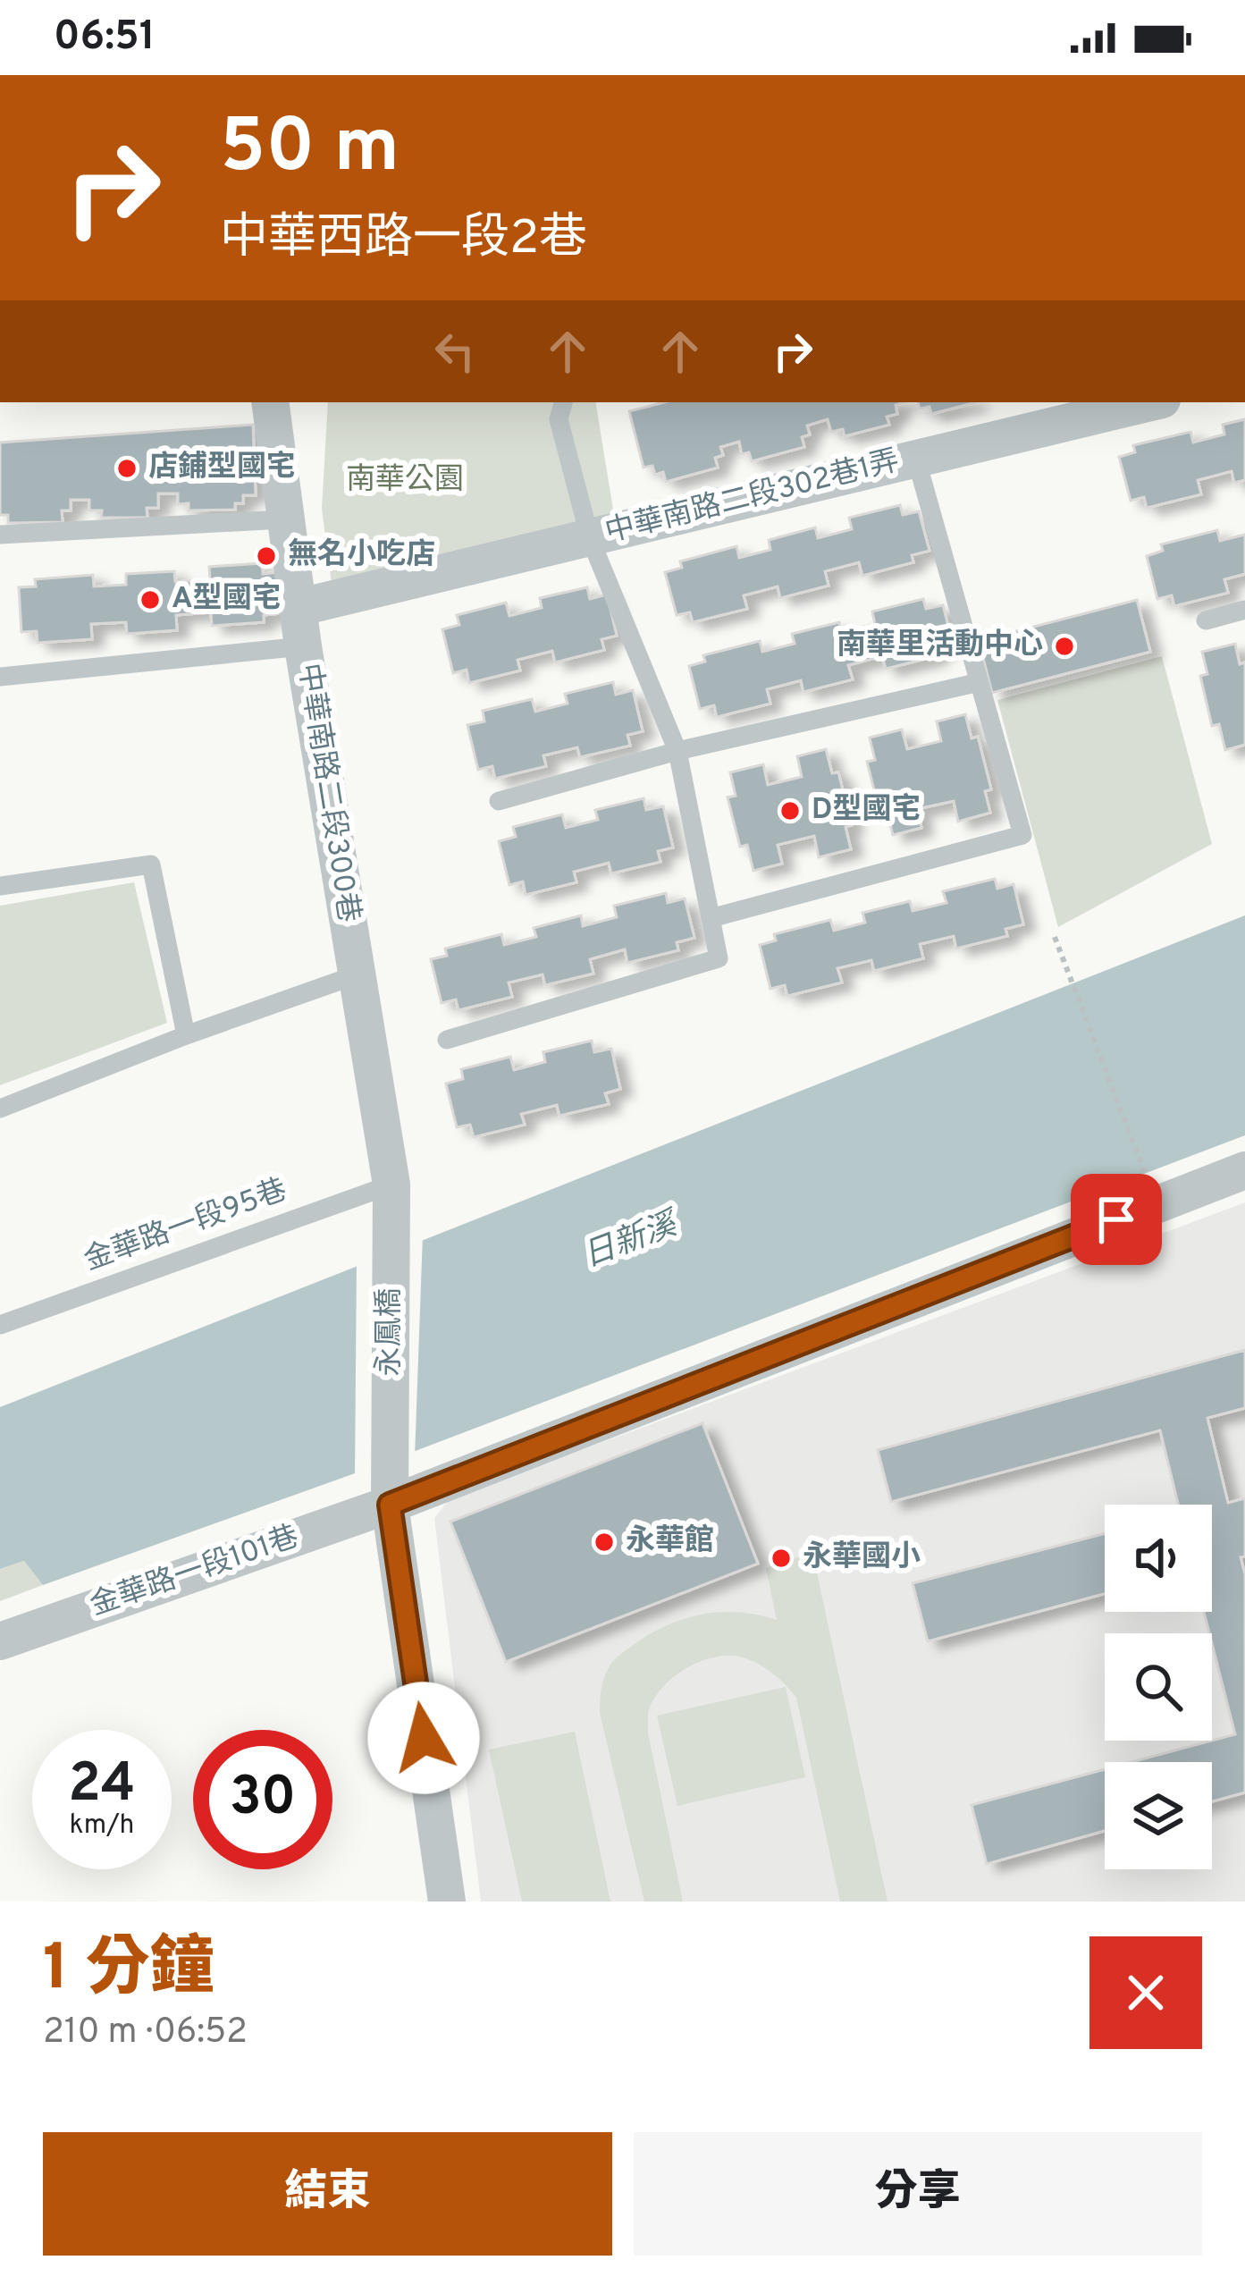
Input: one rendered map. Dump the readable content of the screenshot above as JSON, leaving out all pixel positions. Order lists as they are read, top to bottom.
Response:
{
  "streets": {
    "street": [
      "中華南路二段302巷1弄",
      "中華南路二段300巷",
      "永鳳橋",
      "金華路一段101巷"
    ],
    "lane": ["金華路一段95巷"]
  },
  "crossings": [
    ["中華南路二段302巷1弄", "中華南路二段300巷"],
    ["中華南路二段300巷", "金華路一段95巷"],
    ["中華南路二段300巷", "永鳳橋"],
    ["金華路一段95巷", "永鳳橋"],
    ["永鳳橋", "金華路一段101巷"]
  ],
  "water": ["日新溪"],
  "parks": ["南華公園"],
  "places": [
    "店鋪型國宅",
    "無名小吃店",
    "A型國宅",
    "南華里活動中心",
    "D型國宅",
    "永華館",
    "永華國小"
  ],
  "page": {
    "status": "06:51",
    "turn": ["50 m", "中華西路一段2巷"],
    "speed": "24 km/h",
    "limit": "30",
    "heading": ["1 分鐘", "210 m · 06:52"],
    "buttons": ["結束", "分享"]
  }
}
